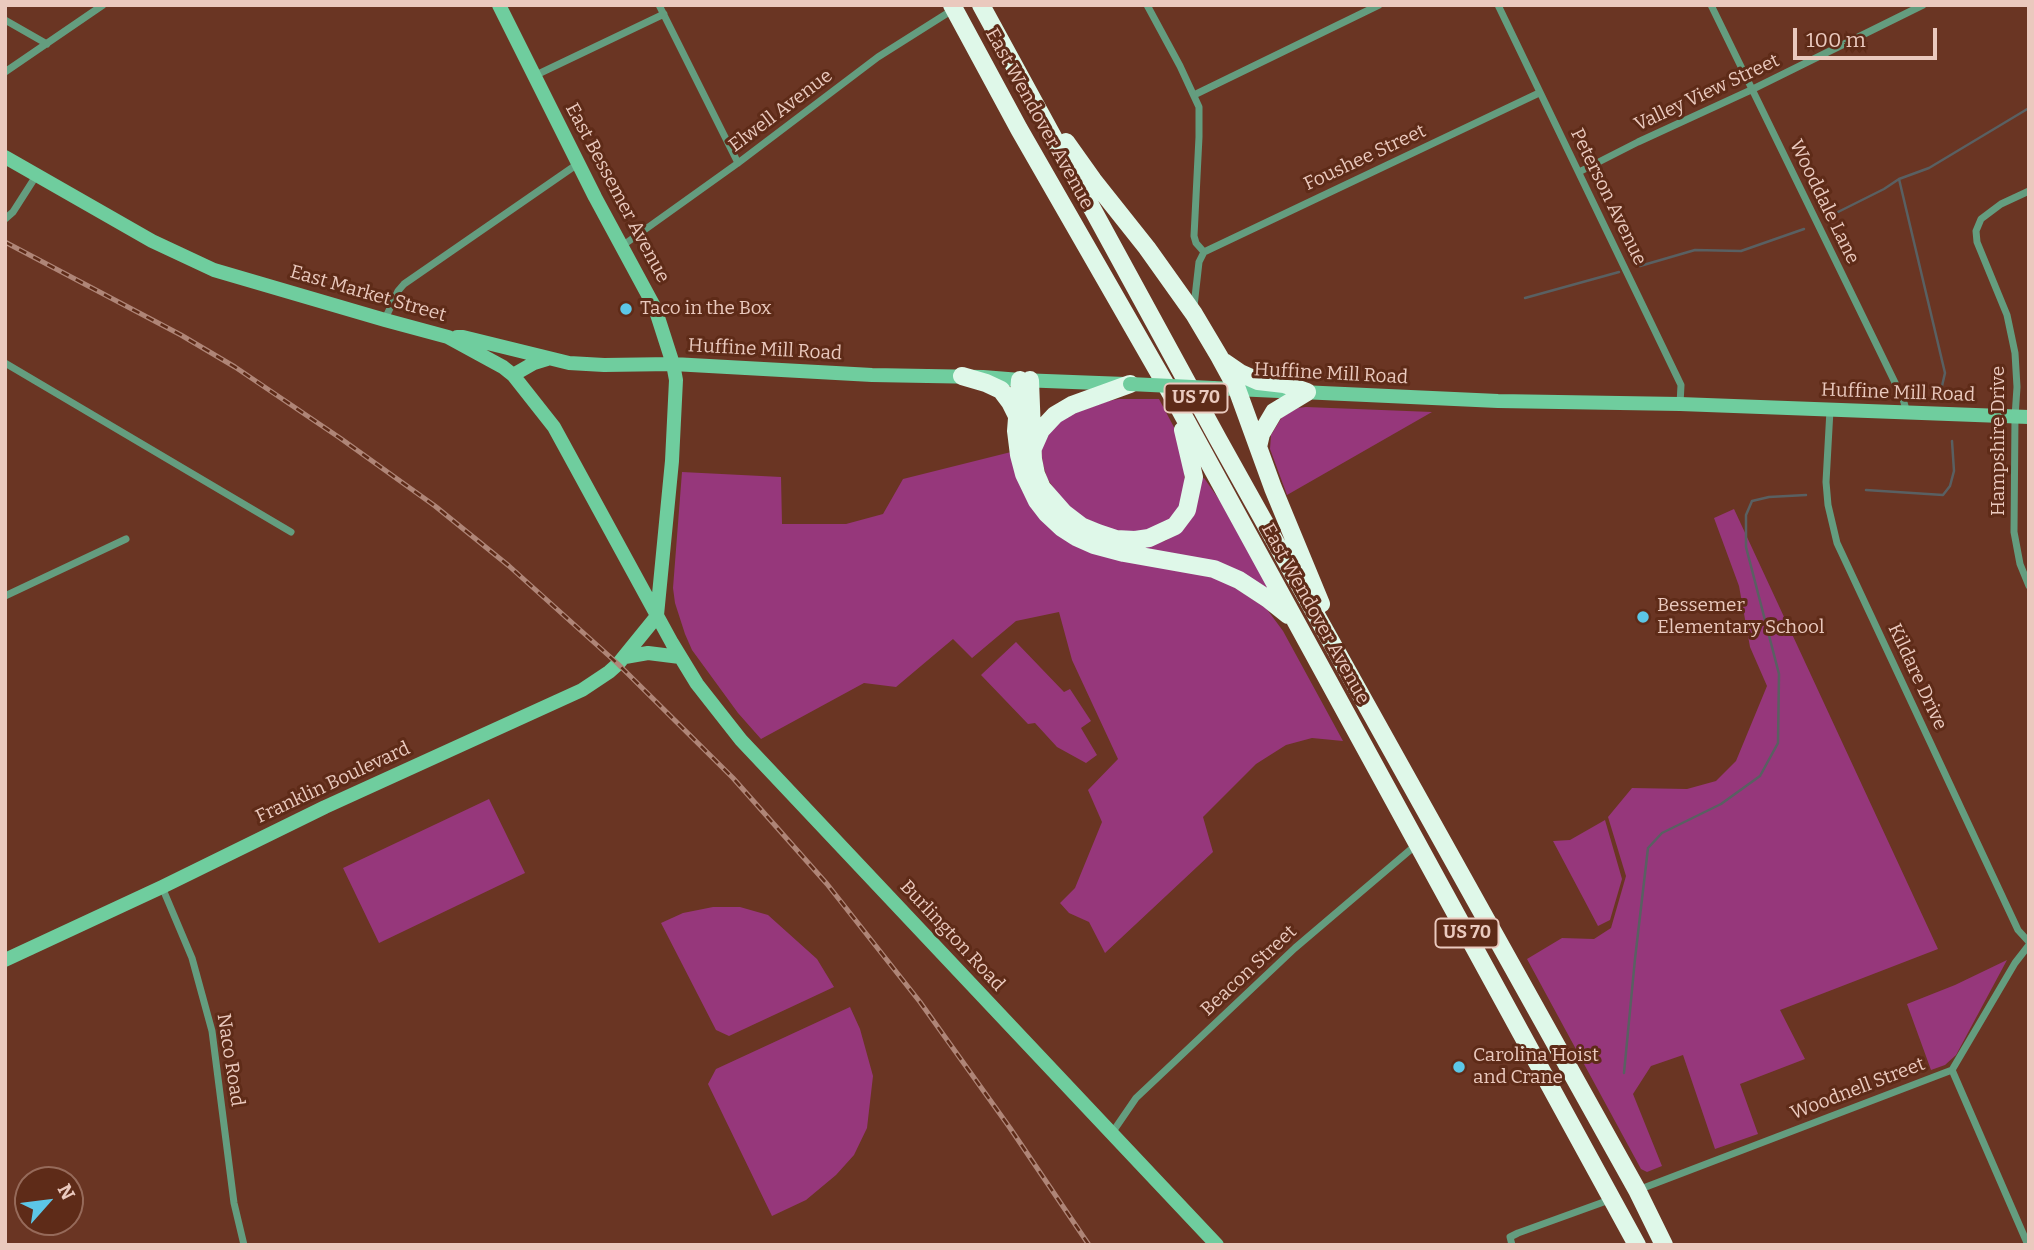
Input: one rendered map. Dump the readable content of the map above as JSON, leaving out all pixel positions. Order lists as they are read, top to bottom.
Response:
{
  "streets": {
    "highway": ["East Wendover Avenue", "US 70"],
    "main road": [
      "East Bessemer Avenue",
      "East Market Street",
      "Huffine Mill Road",
      "Franklin Boulevard",
      "Burlington Road"
    ],
    "street": [
      "Valley View Street",
      "Elwell Avenue",
      "Foushee Street",
      "Peterson Avenue",
      "Wooddale Lane",
      "Hampshire Drive",
      "Kildare Drive",
      "Beacon Street",
      "Naco Road",
      "Woodnell Street"
    ]
  },
  "crossings": [
    ["Valley View Street", "Peterson Avenue"],
    ["Valley View Street", "Wooddale Lane"],
    ["Elwell Avenue", "East Wendover Avenue"],
    ["Elwell Avenue", "East Bessemer Avenue"],
    ["East Wendover Avenue", "Beacon Street"],
    ["East Wendover Avenue", "Woodnell Street"],
    ["Foushee Street", "Peterson Avenue"],
    ["East Bessemer Avenue", "East Market Street"],
    ["East Bessemer Avenue", "Huffine Mill Road"],
    ["East Bessemer Avenue", "Franklin Boulevard"],
    ["Peterson Avenue", "Huffine Mill Road"],
    ["Wooddale Lane", "Huffine Mill Road"],
    ["East Market Street", "Huffine Mill Road"],
    ["East Market Street", "Franklin Boulevard"],
    ["East Market Street", "Burlington Road"],
    ["Huffine Mill Road", "Hampshire Drive"],
    ["Huffine Mill Road", "Kildare Drive"],
    ["Kildare Drive", "Woodnell Street"],
    ["Franklin Boulevard", "Naco Road"],
    ["Burlington Road", "Beacon Street"]
  ],
  "places": ["Taco in the Box", "Bessemer Elementary School", "Carolina Hoist and Crane"],
  "scale_bar": "100 m",
  "north": "top right"
}
